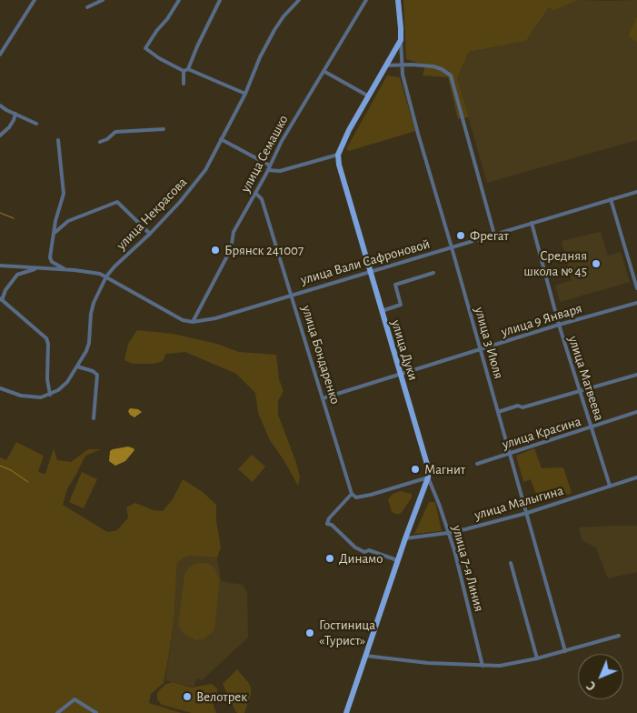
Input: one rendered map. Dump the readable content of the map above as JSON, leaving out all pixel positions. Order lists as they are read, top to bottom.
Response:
{
  "streets": {
    "main road": ["улица Дуки"],
    "street": [
      "улица Семашко",
      "улица Некрасова",
      "улица Вали Сафроновой",
      "улица 9 Января",
      "улица 3 Июля",
      "улица Бондаренко",
      "улица Матвеева",
      "улица Красина",
      "улица Малыгина",
      "улица 7-я Линия"
    ]
  },
  "crossings": [
    ["улица Семашко", "улица Вали Сафроновой"],
    ["улица Семашко", "улица Бондаренко"],
    ["улица Некрасова", "улица Вали Сафроновой"],
    ["улица Вали Сафроновой", "улица 3 Июля"],
    ["улица Вали Сафроновой", "улица Дуки"],
    ["улица Вали Сафроновой", "улица Бондаренко"],
    ["улица Вали Сафроновой", "улица Матвеева"],
    ["улица 9 Января", "улица 3 Июля"],
    ["улица 9 Января", "улица Дуки"],
    ["улица 9 Января", "улица Бондаренко"],
    ["улица 9 Января", "улица Матвеева"],
    ["улица 3 Июля", "улица Красина"],
    ["улица 3 Июля", "улица Малыгина"],
    ["улица Дуки", "улица Малыгина"],
    ["улица Дуки", "улица 7-я Линия"],
    ["улица Матвеева", "улица Красина"],
    ["улица Матвеева", "улица Малыгина"],
    ["улица Малыгина", "улица 7-я Линия"]
  ],
  "places": [
    "Фрегат",
    "Брянск 241007",
    "Средняя школа № 45",
    "Магнит",
    "Динамо",
    "Гостиница «Турист»",
    "Велотрек"
  ],
  "north": "bottom left"
}
